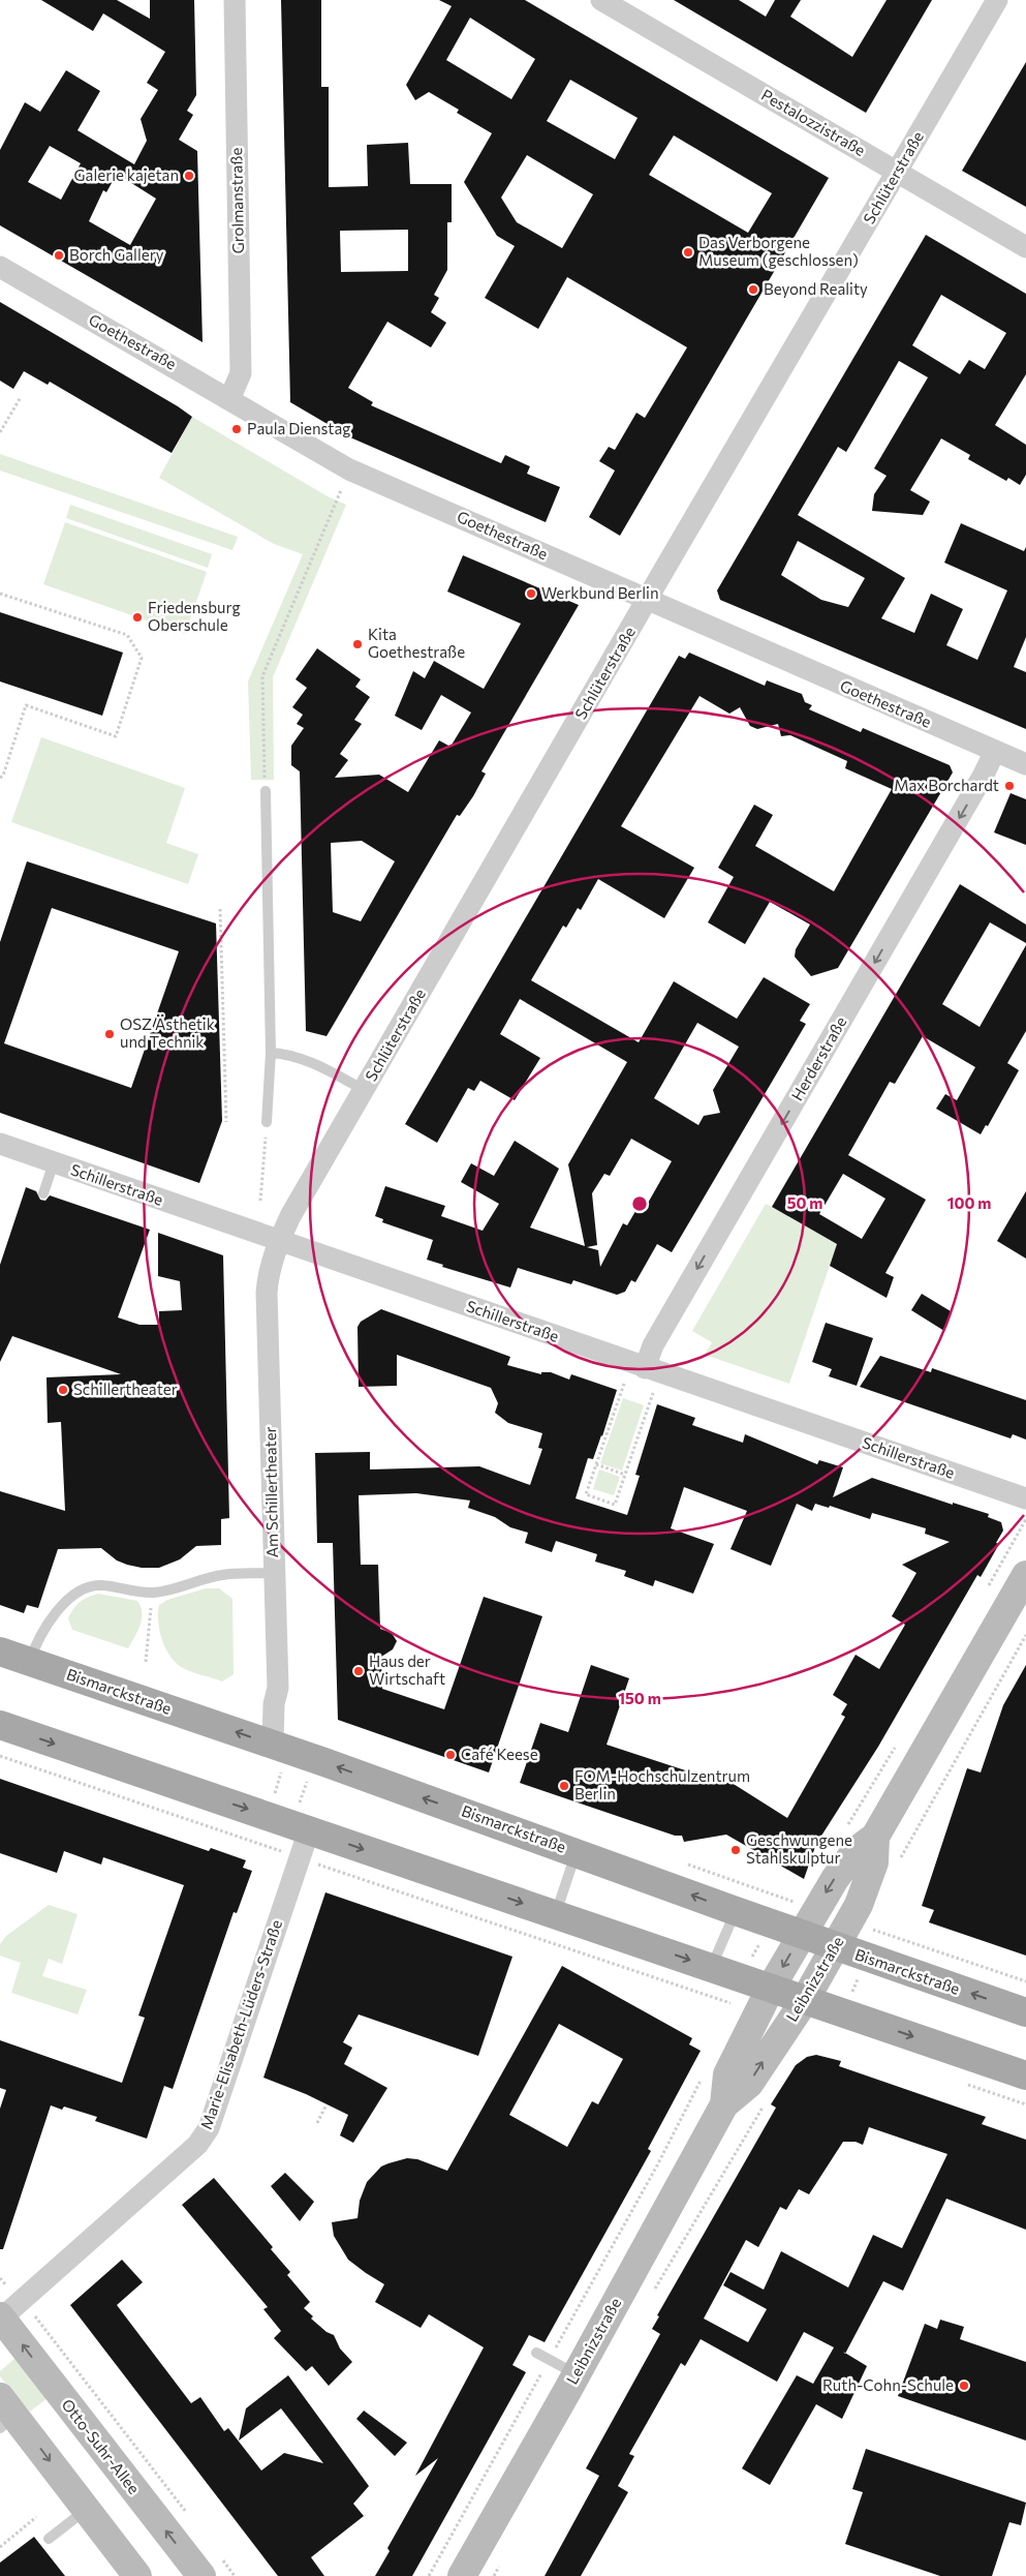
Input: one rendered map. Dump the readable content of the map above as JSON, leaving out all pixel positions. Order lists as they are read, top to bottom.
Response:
{
  "streets": {
    "main road": ["Bismarckstraße"],
    "street": [
      "Pestalozzistraße",
      "Schlüterstraße",
      "Grolmanstraße",
      "Goethestraße",
      "Herderstraße",
      "Schillerstraße",
      "Am Schillertheater",
      "Leibnizstraße",
      "Marie-Elisabeth-Lüders-Straße",
      "Otto-Suhr-Allee"
    ]
  },
  "crossings": [
    ["Pestalozzistraße", "Schlüterstraße"],
    ["Schlüterstraße", "Goethestraße"],
    ["Schlüterstraße", "Schillerstraße"],
    ["Schlüterstraße", "Am Schillertheater"],
    ["Grolmanstraße", "Goethestraße"],
    ["Goethestraße", "Herderstraße"],
    ["Herderstraße", "Schillerstraße"],
    ["Schillerstraße", "Am Schillertheater"],
    ["Am Schillertheater", "Bismarckstraße"],
    ["Bismarckstraße", "Leibnizstraße"],
    ["Marie-Elisabeth-Lüders-Straße", "Otto-Suhr-Allee"]
  ],
  "one_way": ["Herderstraße"],
  "places": [
    "Galerie kajetan",
    "Das Verborgene Museum (geschlossen)",
    "Borch Gallery",
    "Beyond Reality",
    "Paula Dienstag",
    "Werkbund Berlin",
    "Friedensburg Oberschule",
    "Kita Goethestraße",
    "Max Borchardt",
    "OSZ Ästhetik und Technik",
    "Schillertheater",
    "Haus der Wirtschaft",
    "Café Keese",
    "FOM-Hochschulzentrum Berlin",
    "Geschwungene Stahlskulptur",
    "Ruth-Cohn-Schule"
  ],
  "rings": ["50 m", "100 m", "150 m"]
}
